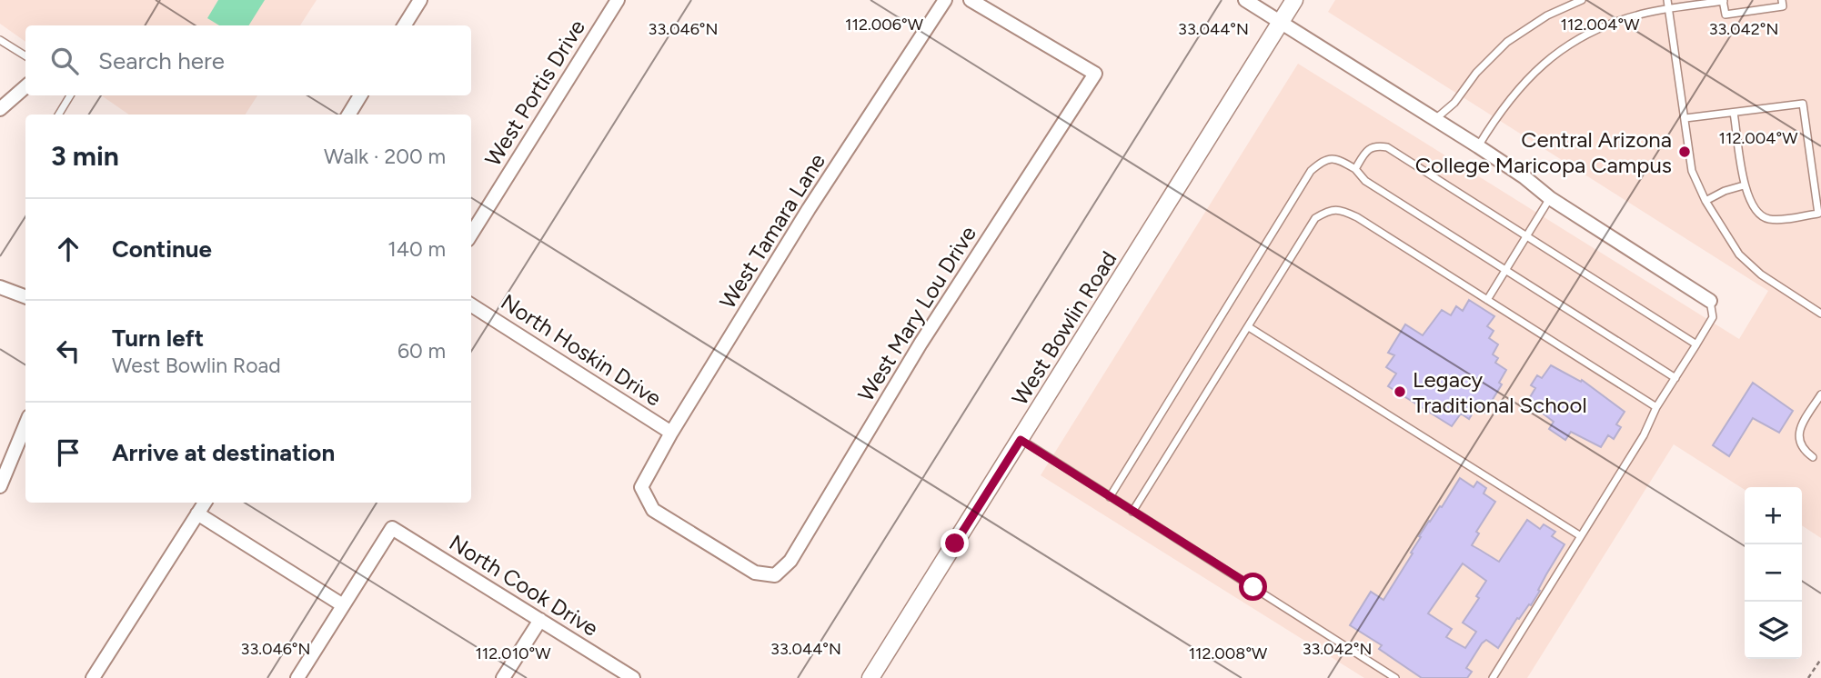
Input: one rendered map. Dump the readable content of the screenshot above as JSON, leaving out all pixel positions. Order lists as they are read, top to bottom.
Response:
{
  "streets": {
    "street": [
      "West Portis Drive",
      "West Tamara Lane",
      "West Mary Lou Drive",
      "West Bowlin Road",
      "North Hoskin Drive",
      "North Cook Drive"
    ]
  },
  "crossings": [
    ["West Tamara Lane", "West Mary Lou Drive"],
    ["West Tamara Lane", "North Hoskin Drive"]
  ],
  "places": ["Central Arizona College Maricopa Campus", "Legacy Traditional School"],
  "page": {
    "search": "Search here",
    "heading": ["3 min", "Walk · 200 m"],
    "list": [
      ["Continue", "140 m"],
      ["Turn left", "West Bowlin Road", "60 m"],
      "Arrive at destination"
    ],
    "map_buttons": ["+", "−"]
  },
  "coordinates": [
    "112.004°W",
    "112.006°W",
    "33.046°N",
    "33.044°N",
    "33.042°N",
    "112.010°W",
    "112.008°W"
  ]
}
